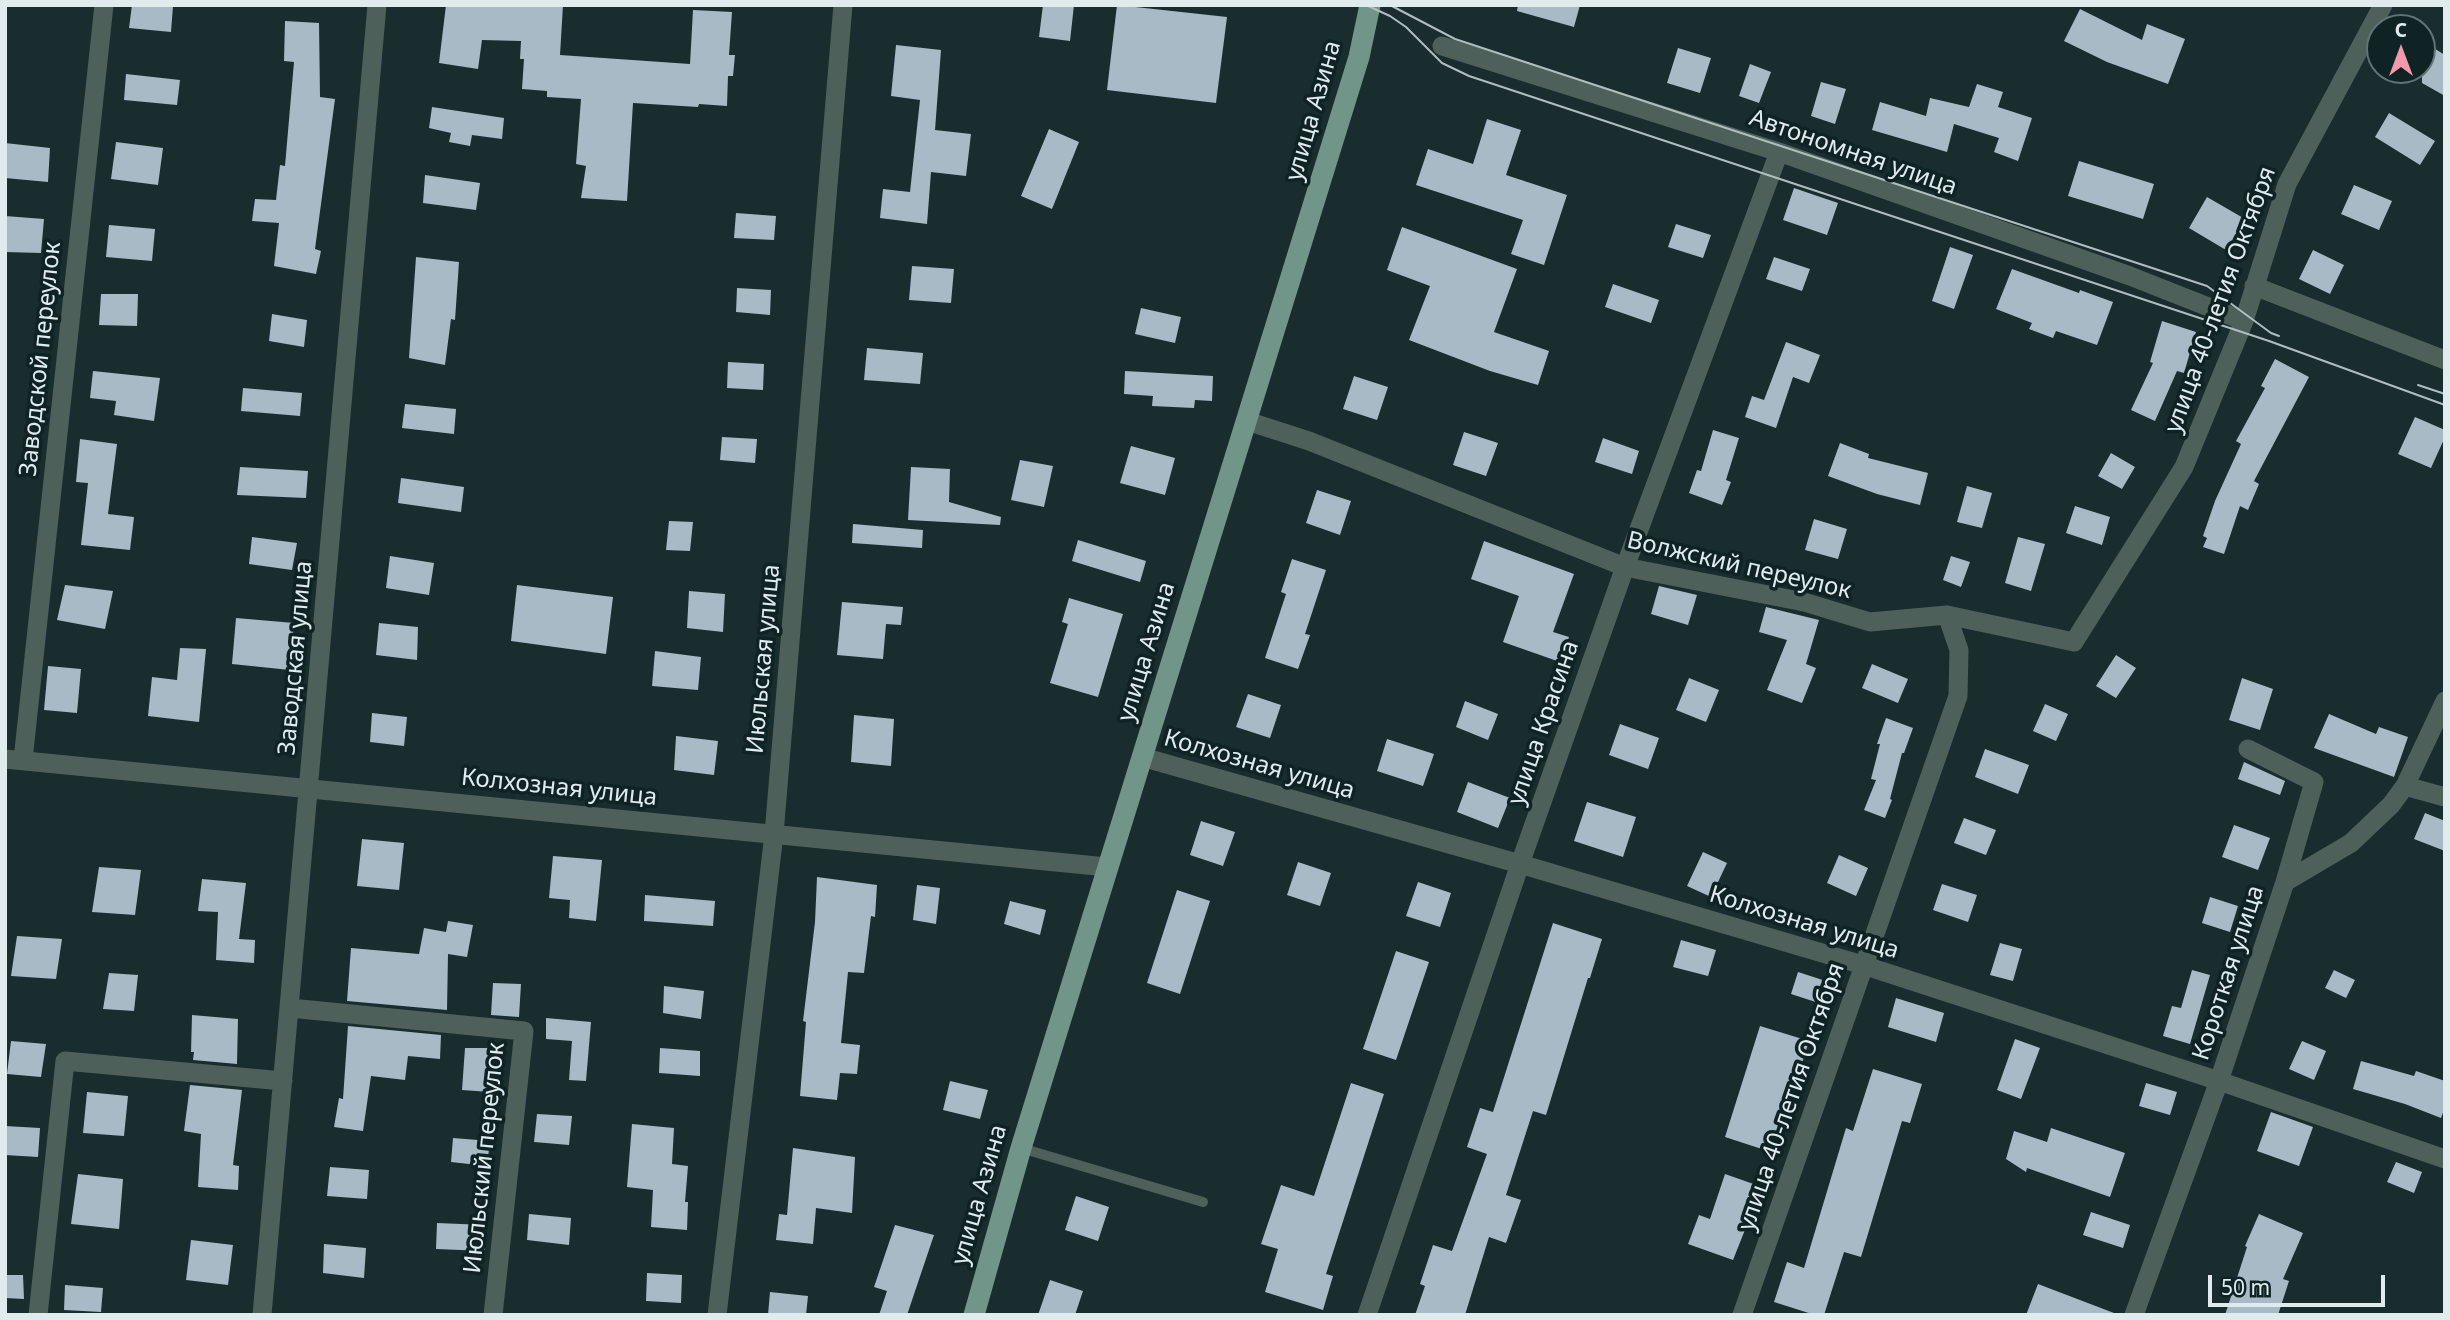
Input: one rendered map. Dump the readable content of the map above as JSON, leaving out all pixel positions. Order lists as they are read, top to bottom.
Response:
{
  "streets": {
    "main road": ["улица Азина"],
    "street": [
      "Автономная улица",
      "улица 40-летия Октября",
      "Заводской переулок",
      "Волжский переулок",
      "Заводская улица",
      "Июльская улица",
      "улица Красина",
      "Колхозная улица",
      "Короткая улица",
      "Июльский переулок"
    ]
  },
  "crossings": [
    ["улица Азина", "Волжский переулок"],
    ["улица Азина", "Колхозная улица"],
    ["Автономная улица", "улица 40-летия Октября"],
    ["Автономная улица", "улица Красина"],
    ["улица 40-летия Октября", "Волжский переулок"],
    ["улица 40-летия Октября", "Колхозная улица"],
    ["Заводской переулок", "Колхозная улица"],
    ["Волжский переулок", "улица Красина"],
    ["Заводская улица", "Колхозная улица"],
    ["Заводская улица", "Июльский переулок"],
    ["Июльская улица", "Колхозная улица"],
    ["улица Красина", "Колхозная улица"],
    ["Колхозная улица", "Короткая улица"]
  ],
  "scale_bar": "50 m",
  "north": "top"
}
